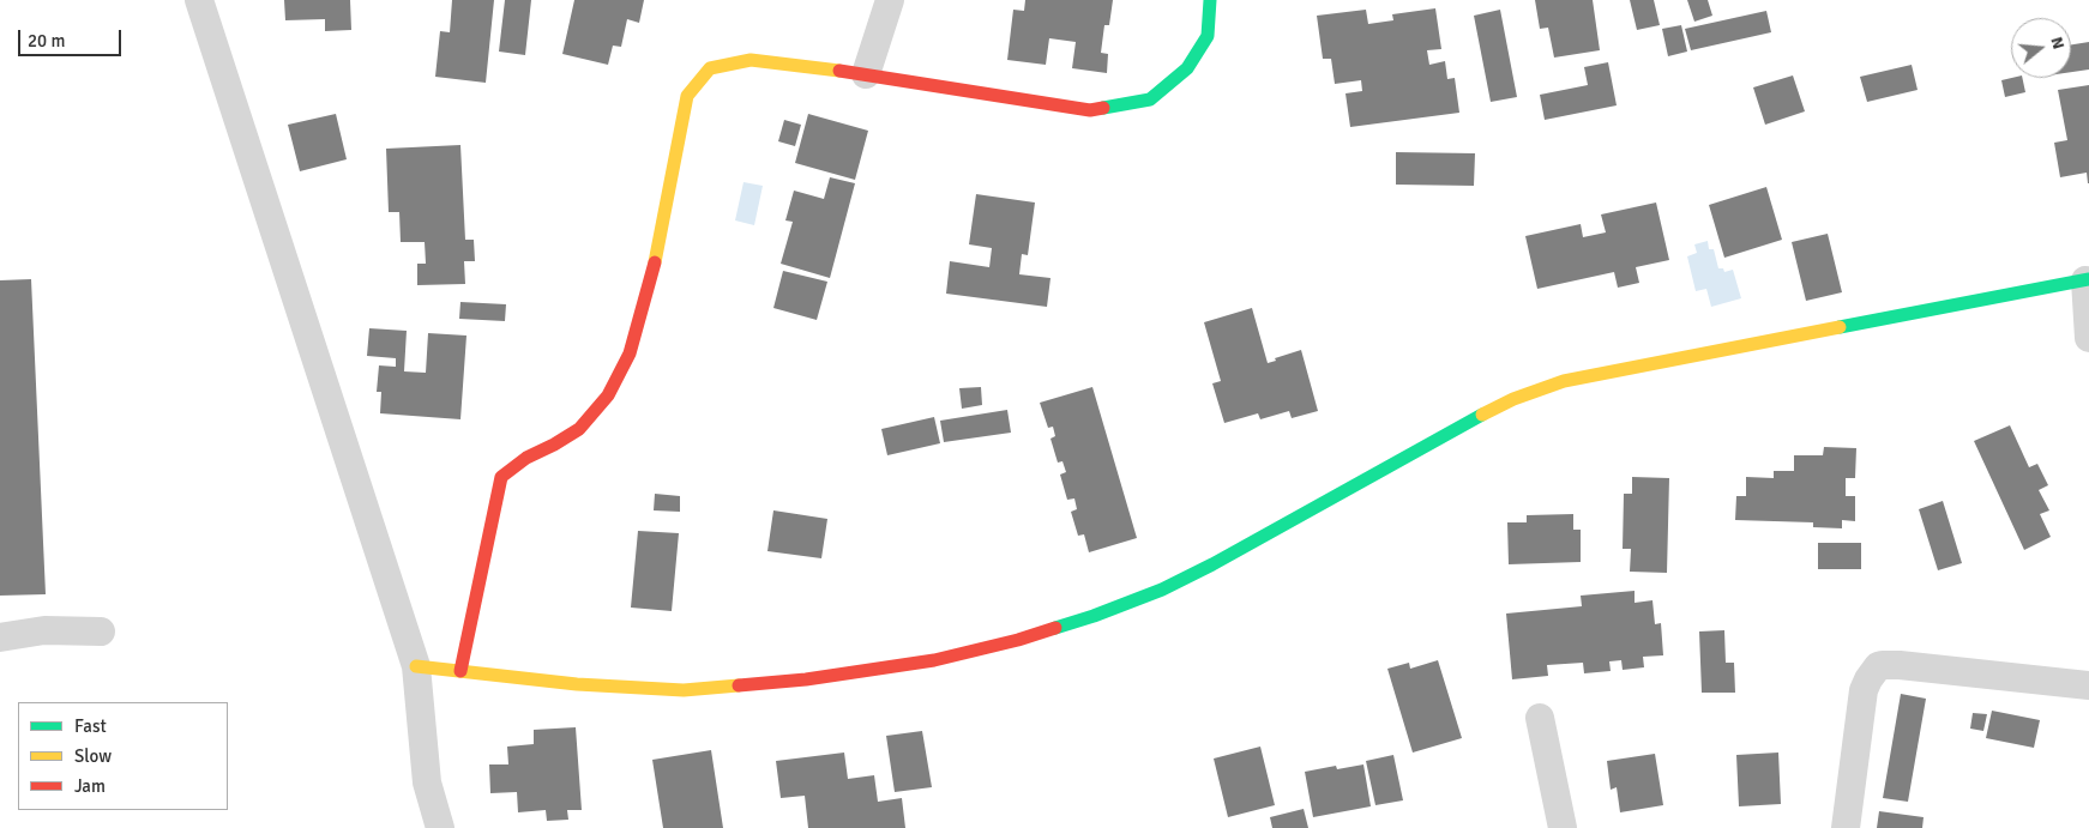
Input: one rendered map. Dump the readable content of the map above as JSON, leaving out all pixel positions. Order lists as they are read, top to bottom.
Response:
{
  "legend": ["Fast", "Slow", "Jam"],
  "scale_bar": "20 m",
  "north": "right"
}
